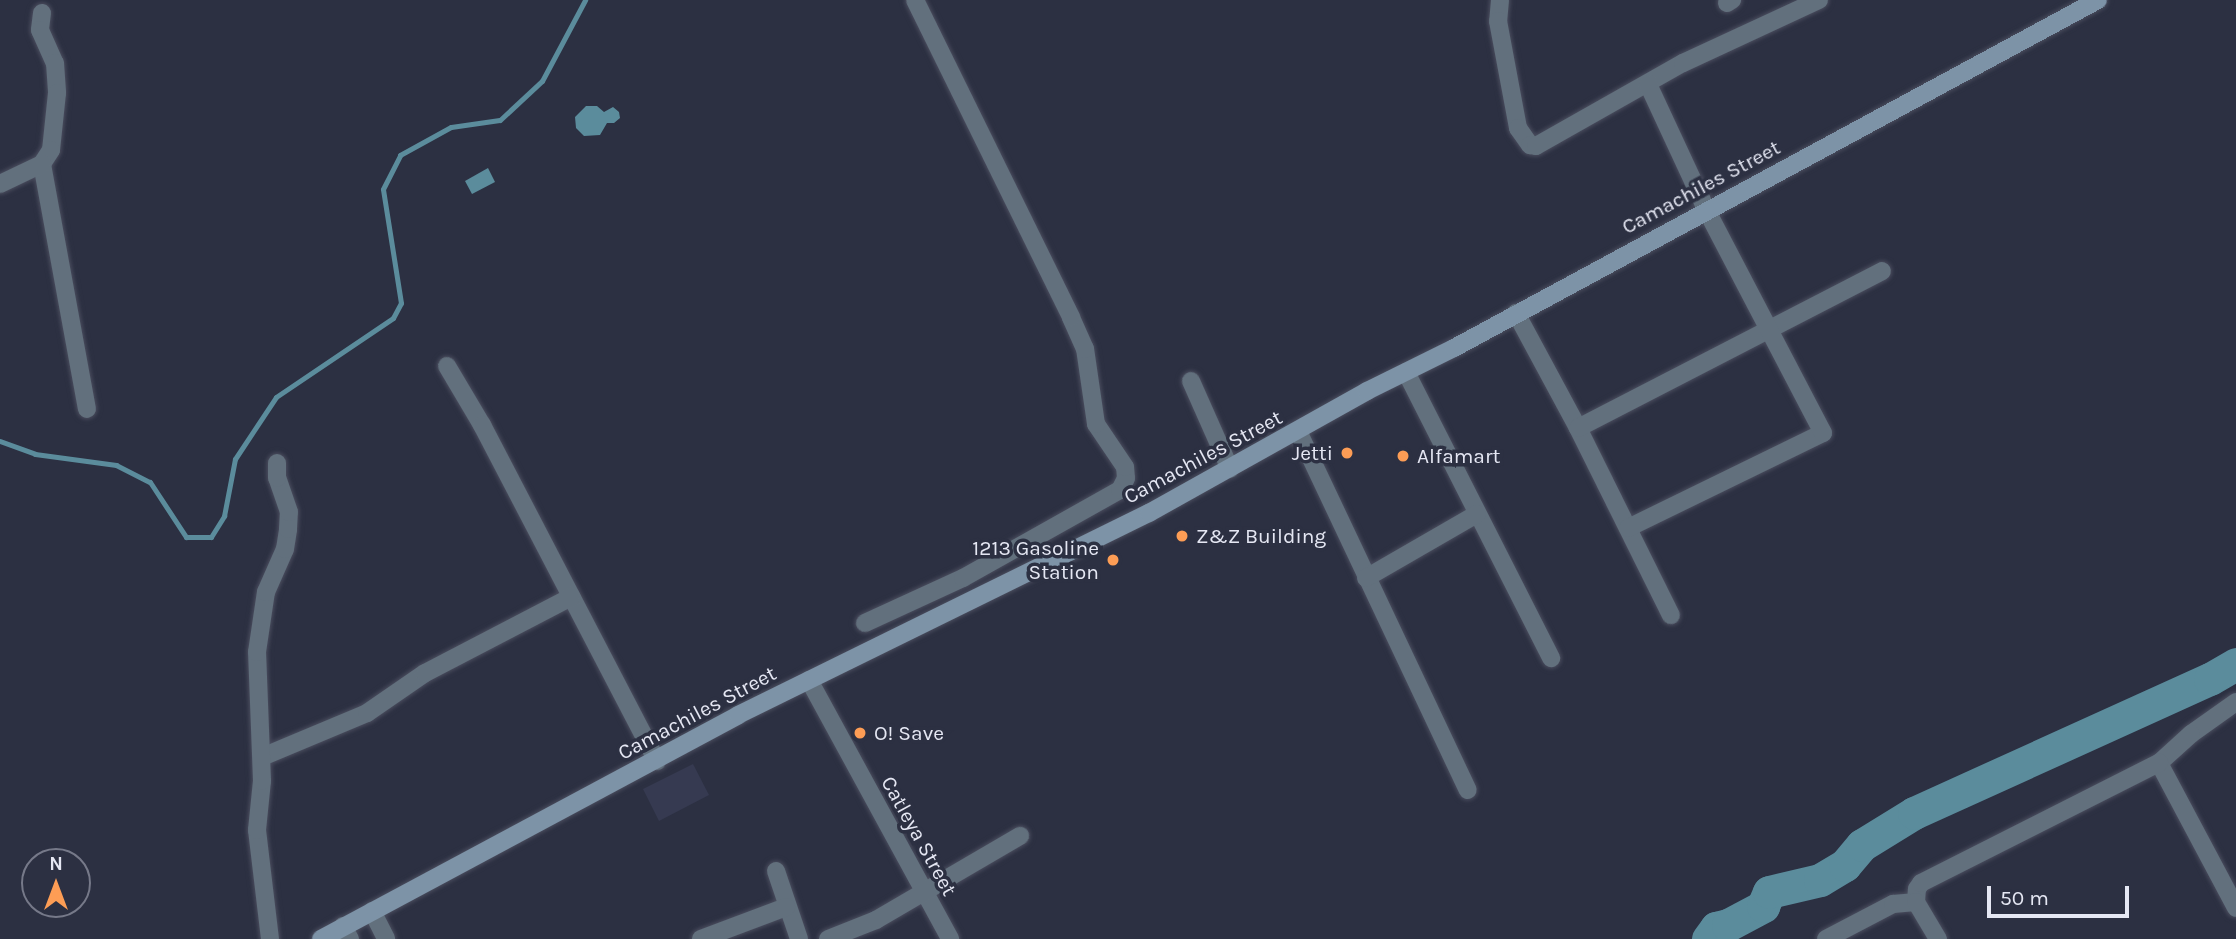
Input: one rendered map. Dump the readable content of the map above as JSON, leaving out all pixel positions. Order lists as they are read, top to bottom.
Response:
{
  "streets": {
    "street": ["Camachiles Street", "Catleya Street"]
  },
  "crossings": [
    ["Camachiles Street", "Catleya Street"]
  ],
  "places": [
    "Jetti",
    "Alfamart",
    "Z&Z Building",
    "1213 Gasoline Station",
    "O! Save"
  ],
  "scale_bar": "50 m",
  "north": "top"
}
